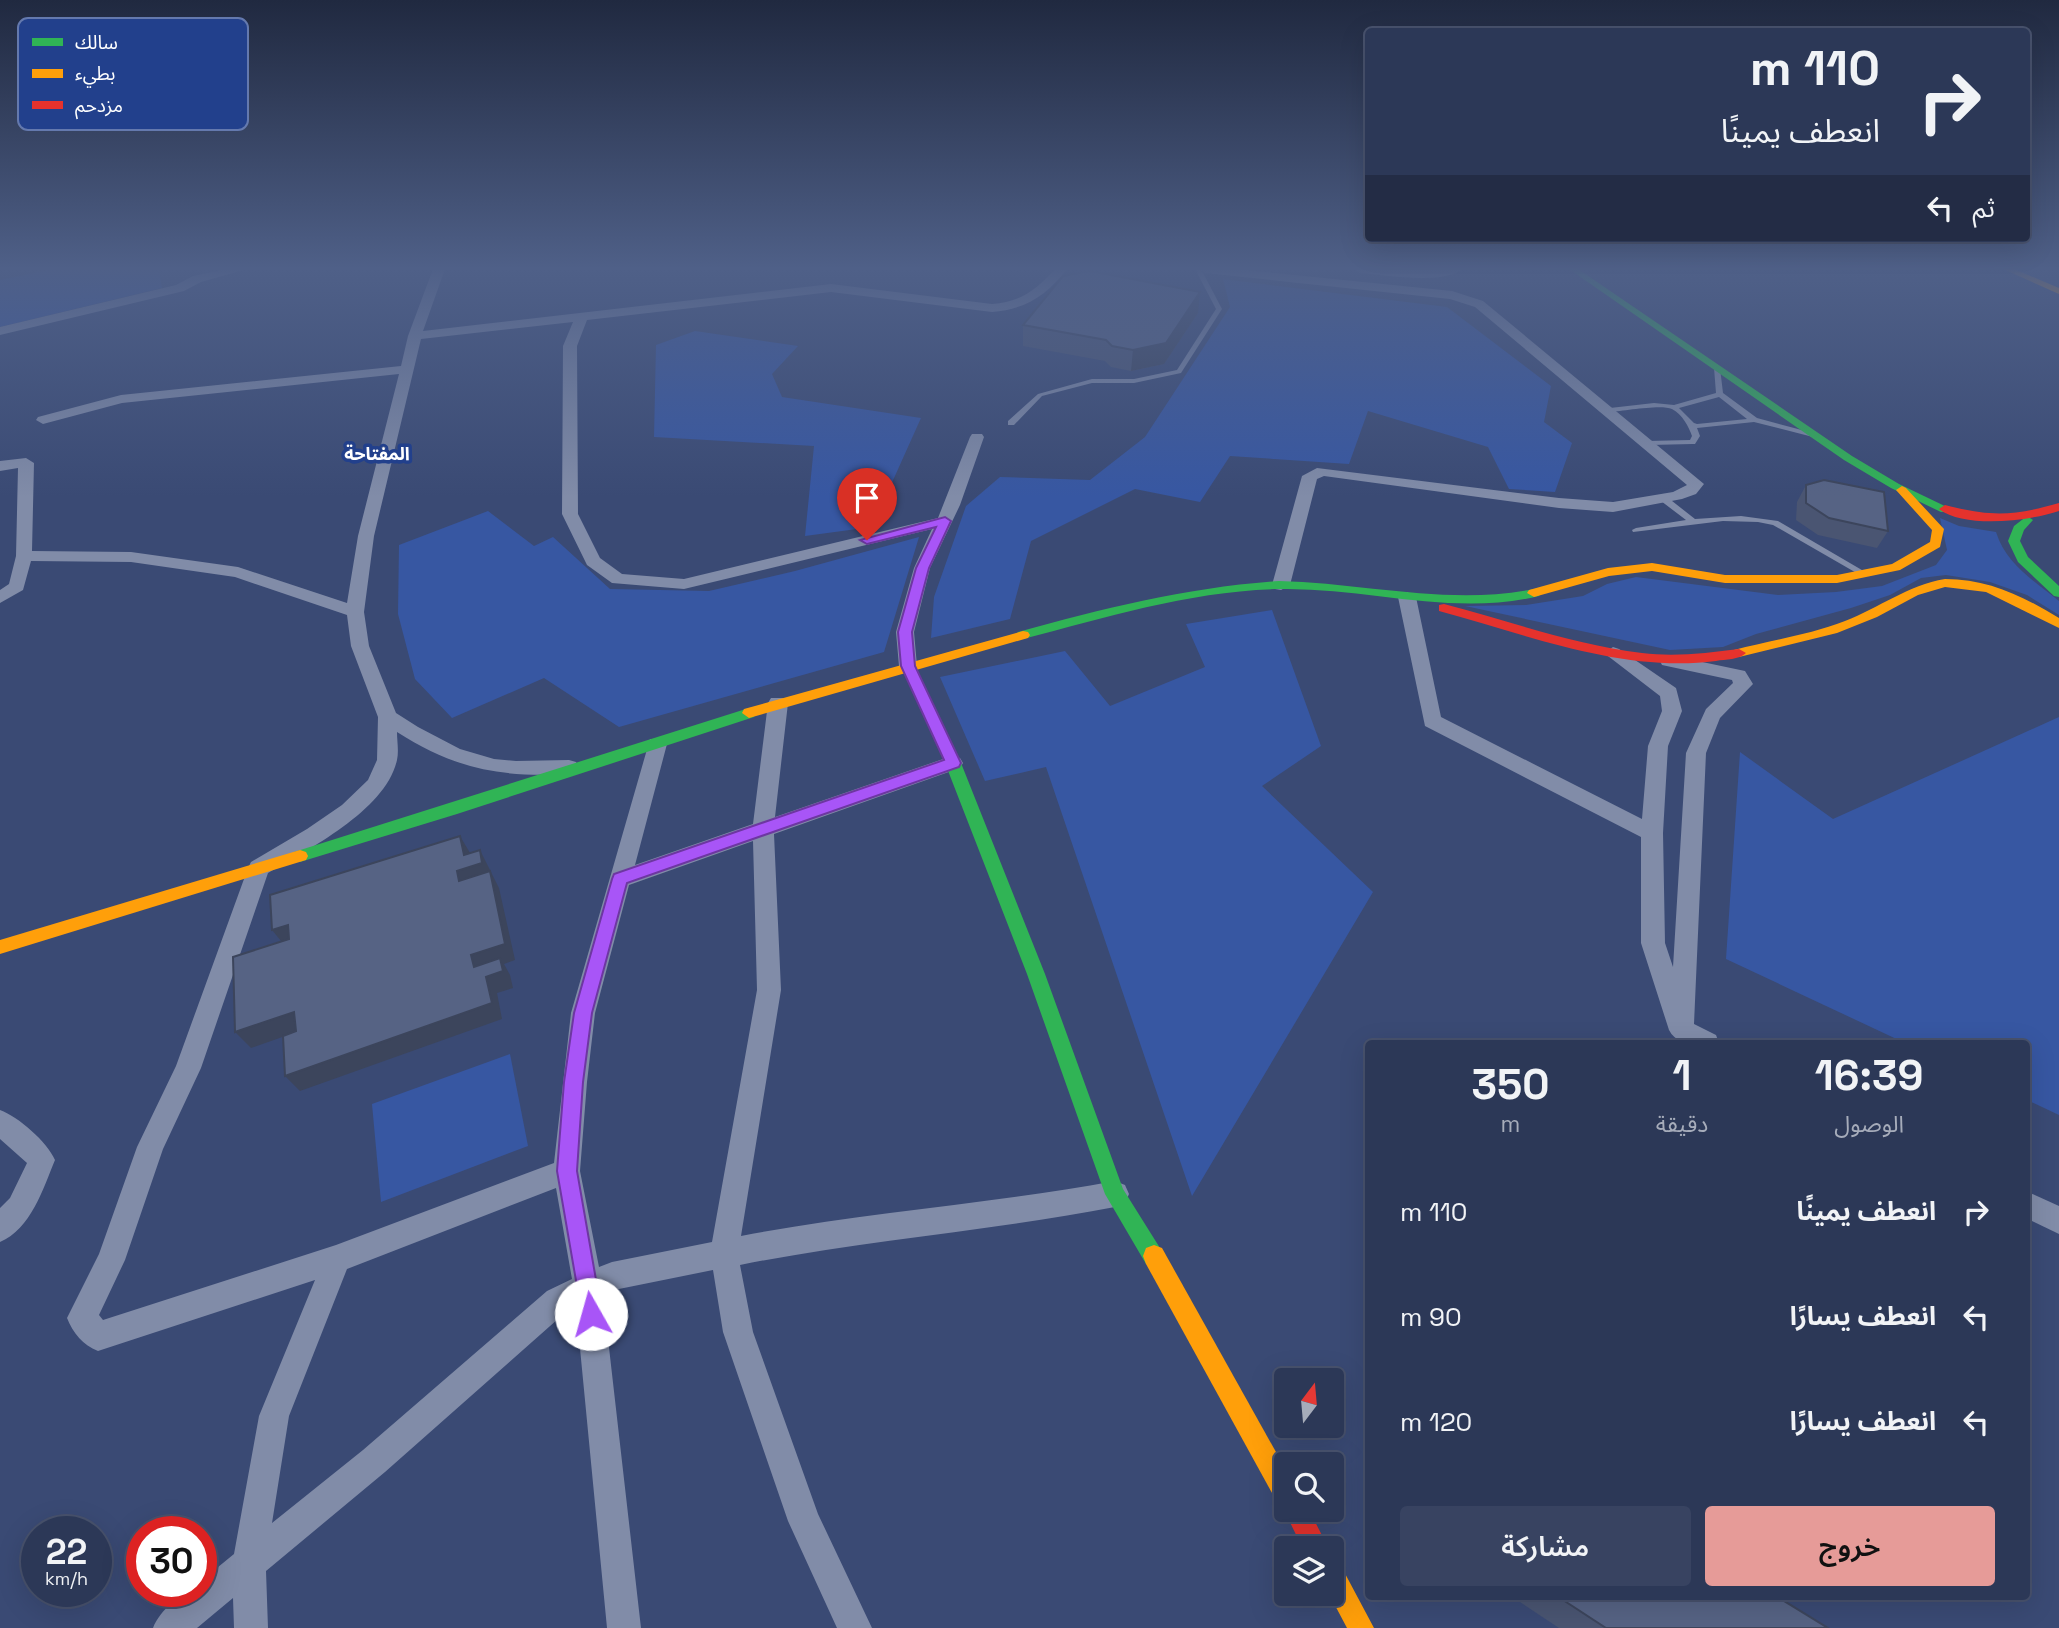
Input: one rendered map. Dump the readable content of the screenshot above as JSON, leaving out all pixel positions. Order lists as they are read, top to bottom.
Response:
{
  "districts": ["المفتاحة"],
  "legend": ["سالك", "بطيء", "مزدحم"],
  "north": "top",
  "page": {
    "turn": ["110 m", "انعطف يمينًا"],
    "then": "ثم",
    "eta": [
      "16:39",
      "الوصول",
      "1",
      "دقيقة",
      "350",
      "m"
    ],
    "list": [
      {
        "name": "انعطف يمينًا",
        "value": "110 m"
      },
      {
        "name": "انعطف يسارًا",
        "value": "90 m"
      },
      {
        "name": "انعطف يسارًا",
        "value": "120 m"
      }
    ],
    "buttons": ["خروج", "مشاركة"],
    "speed": "22 km/h",
    "limit": "30"
  }
}
